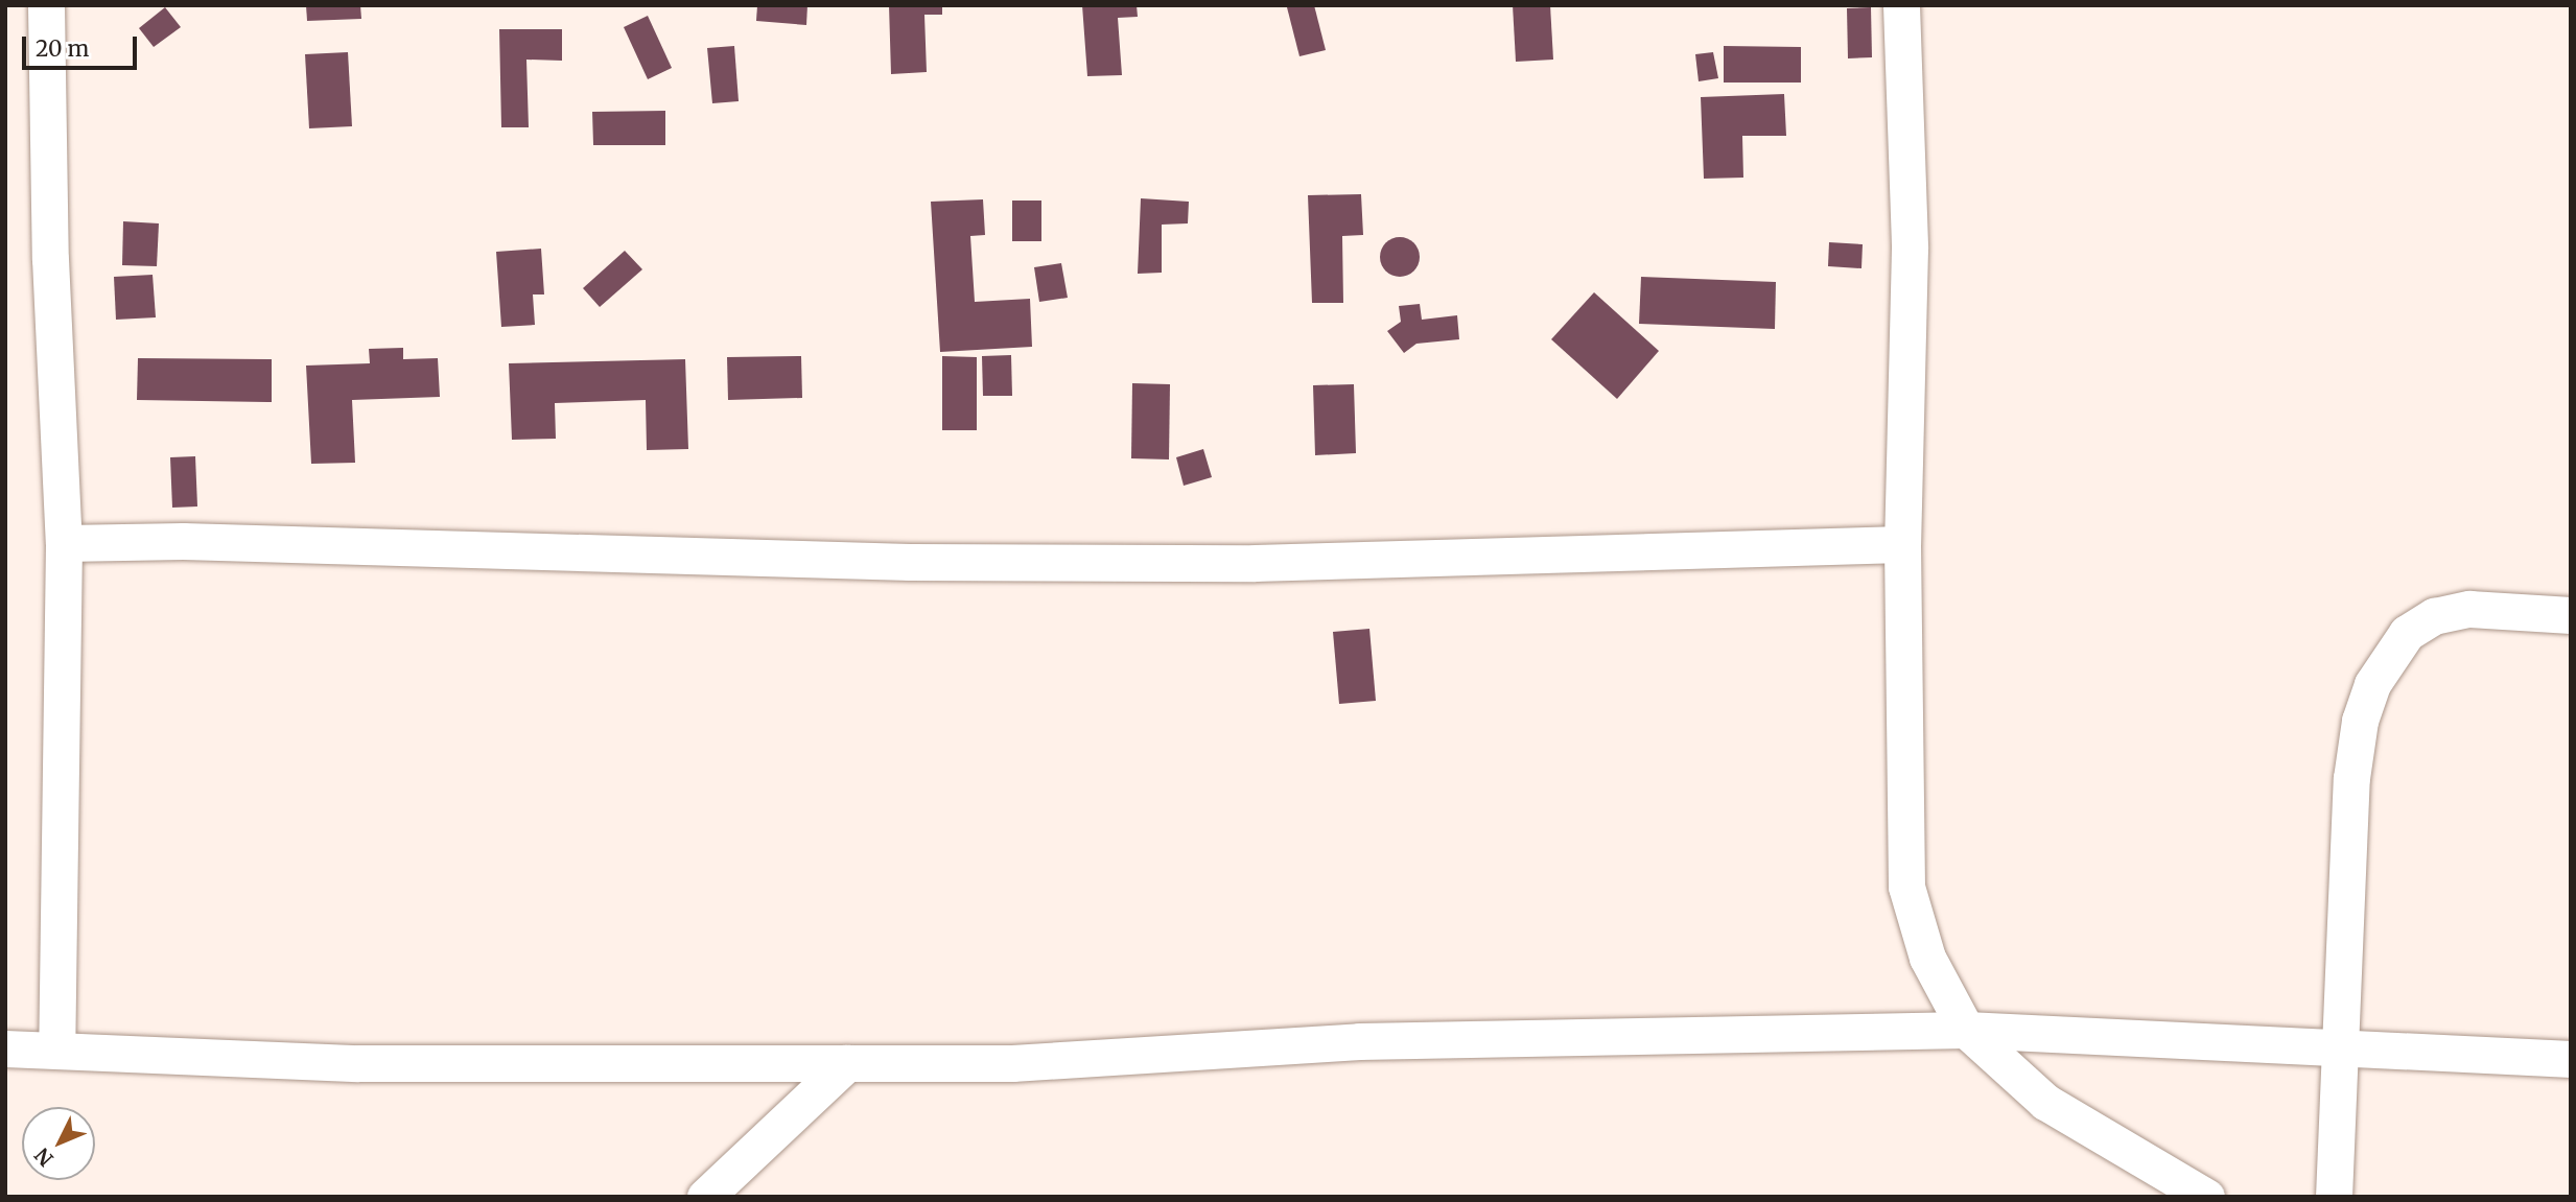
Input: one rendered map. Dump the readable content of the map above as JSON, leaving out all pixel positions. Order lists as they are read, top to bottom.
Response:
{
  "scale_bar": "20 m",
  "north": "bottom left"
}
